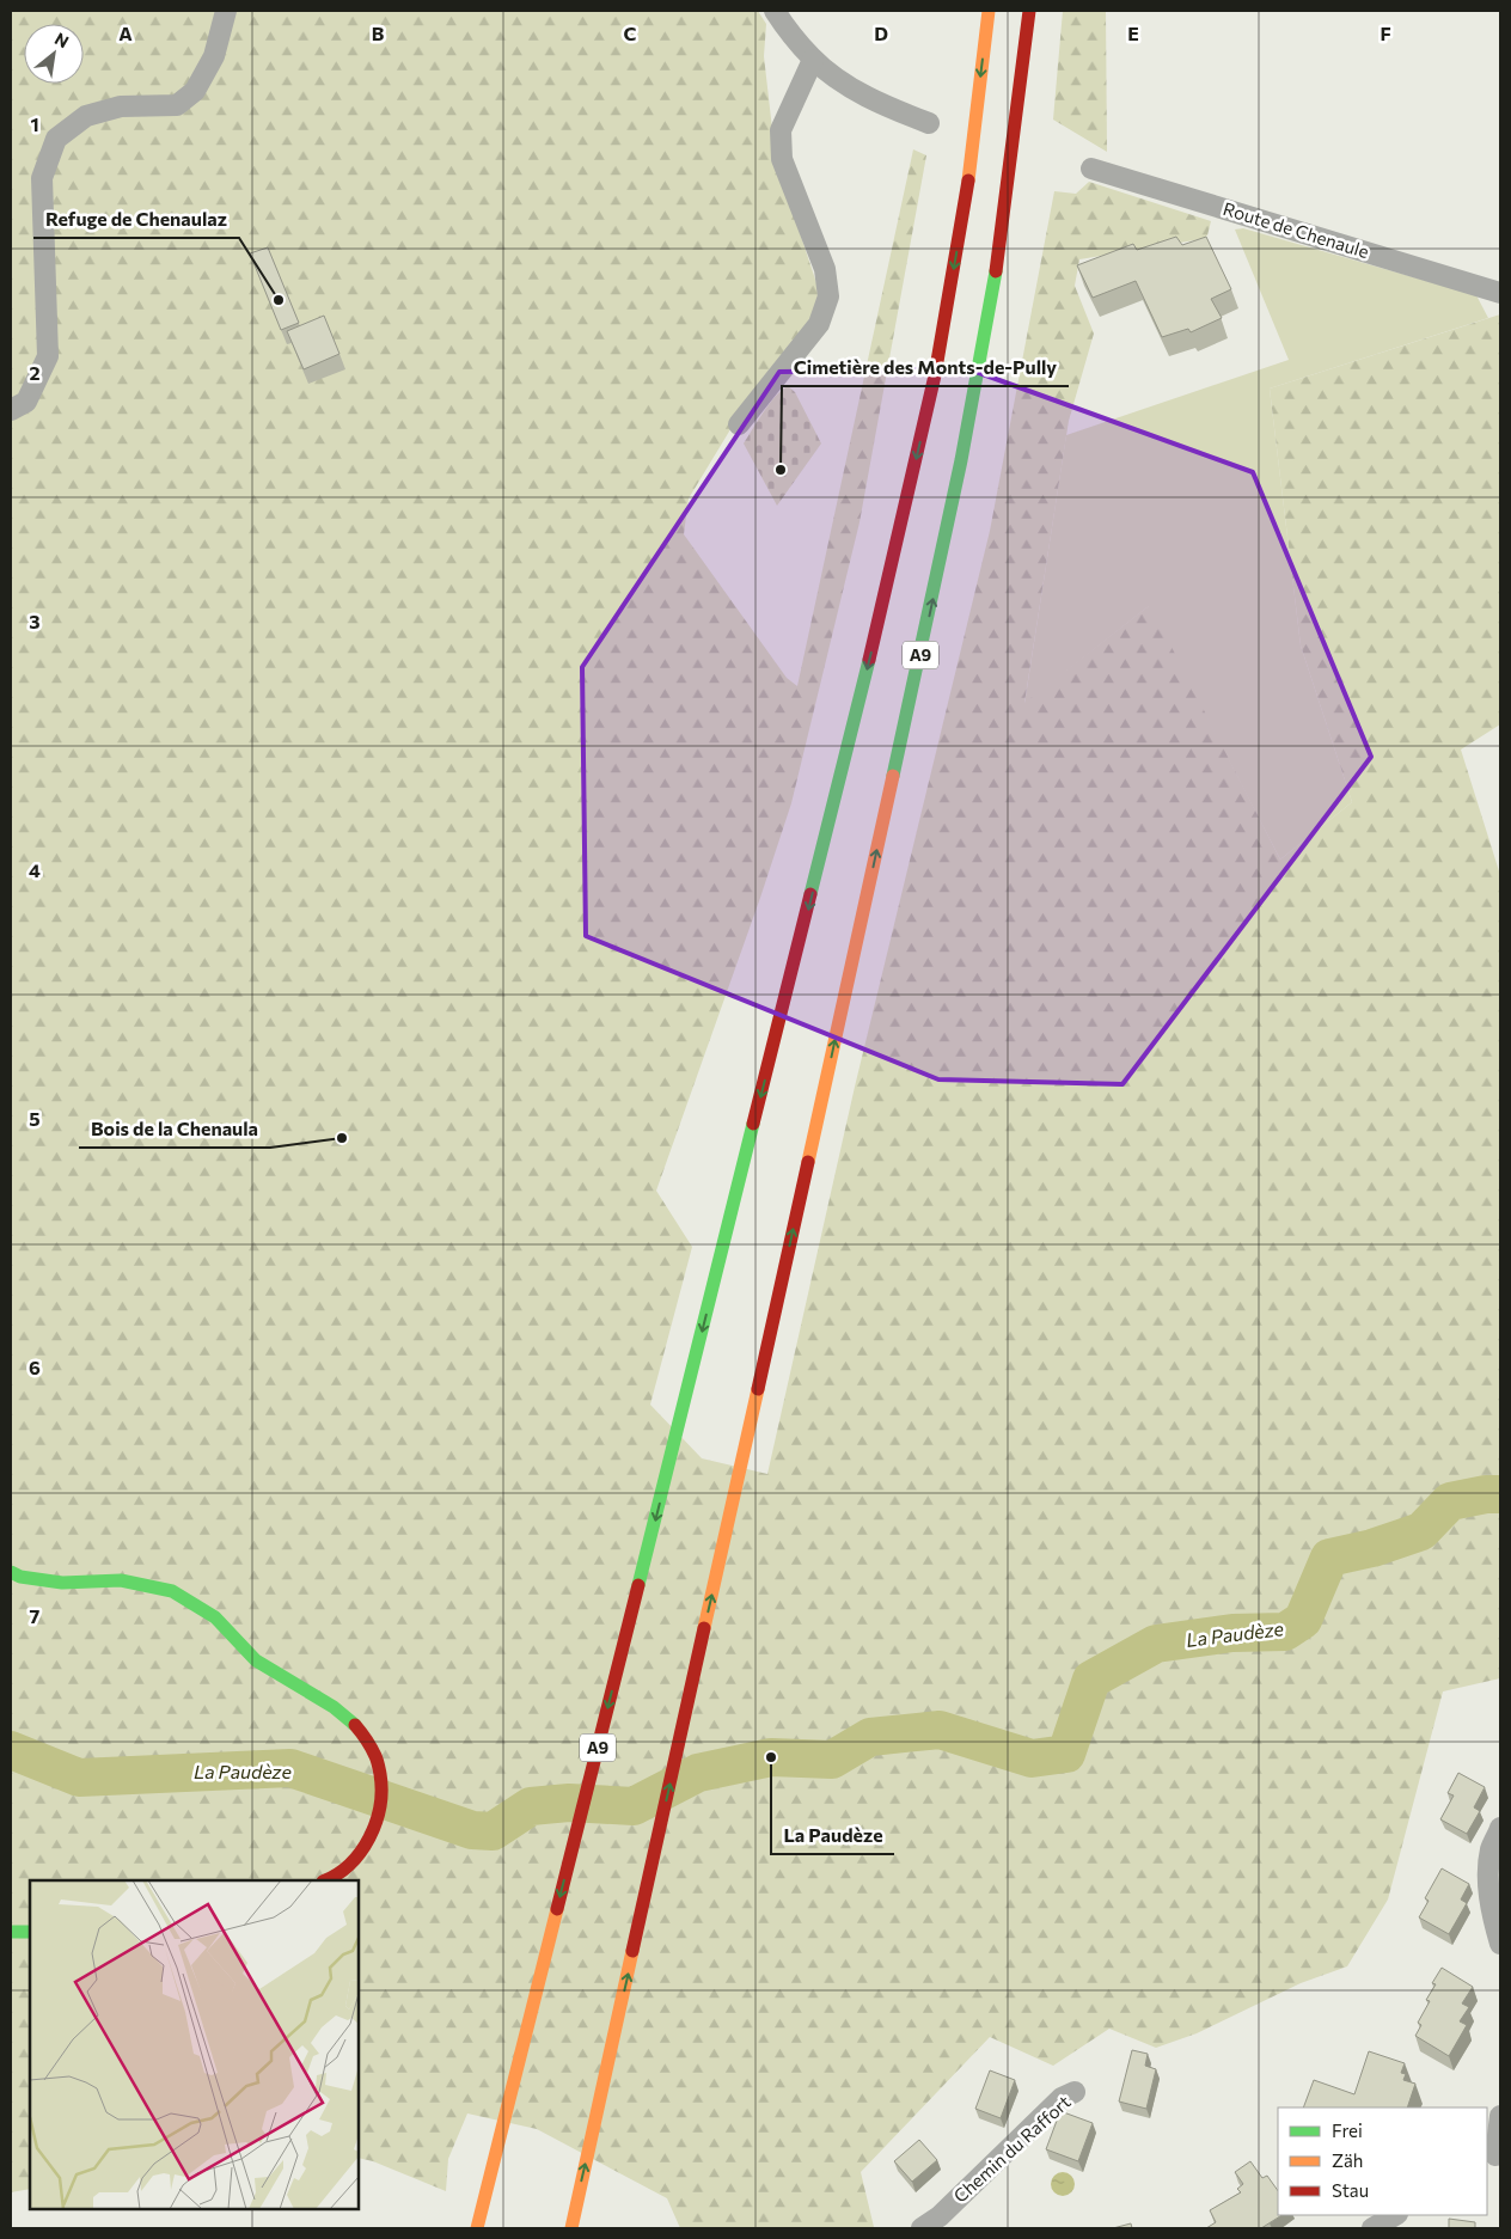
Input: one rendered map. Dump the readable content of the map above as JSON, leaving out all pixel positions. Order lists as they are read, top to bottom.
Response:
{
  "streets": {
    "main road": ["A9"],
    "street": ["Route de Chenaule", "Chemin du Raffort"]
  },
  "water": ["La Paudèze"],
  "places": [
    "Refuge de Chenaulaz",
    "Cimetière des Monts-de-Pully",
    "Bois de la Chenaula",
    "La Paudèze"
  ],
  "legend": ["Frei", "Zäh", "Stau"],
  "north": "top right",
  "grid": {
    "columns": [
      "A",
      "B",
      "C",
      "D",
      "E",
      "F"
    ],
    "rows": [
      "1",
      "2",
      "3",
      "4",
      "5",
      "6",
      "7"
    ]
  }
}
